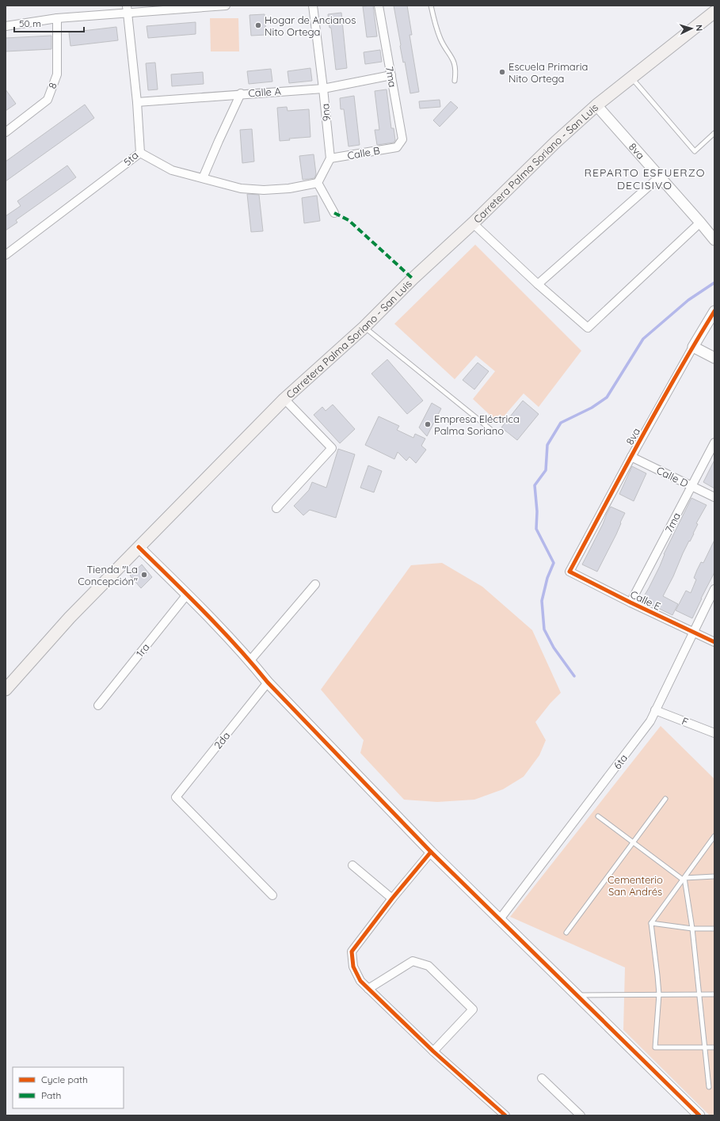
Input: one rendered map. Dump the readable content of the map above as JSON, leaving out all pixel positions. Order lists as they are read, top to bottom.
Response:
{
  "streets": {
    "main road": ["Carretera Palma Soriano - San Luis"],
    "street": [
      "7ma",
      "8",
      "Calle A",
      "9na",
      "8va",
      "Calle B",
      "5ta",
      "Calle D",
      "Calle E",
      "1ra",
      "F",
      "2da",
      "6ta"
    ]
  },
  "crossings": [
    ["7ma", "Calle A"],
    ["7ma", "Calle B"],
    ["7ma", "Calle D"],
    ["7ma", "Calle E"],
    ["Calle A", "9na"],
    ["Calle A", "5ta"],
    ["9na", "Calle B"],
    ["8va", "Carretera Palma Soriano - San Luis"],
    ["8va", "Calle D"],
    ["8va", "Calle E"],
    ["Calle E", "6ta"],
    ["F", "6ta"]
  ],
  "districts": ["REPARTO ESFUERZO DECISIVO"],
  "parks": ["Cementerio San Andrés"],
  "places": [
    "Hogar de Ancianos Nito Ortega",
    "Escuela Primaria Nito Ortega",
    "Empresa Eléctrica Palma Soriano",
    "Tienda \"La Concepción\""
  ],
  "legend": ["Cycle path", "Path"],
  "scale_bar": "50 m",
  "north": "right"
}
